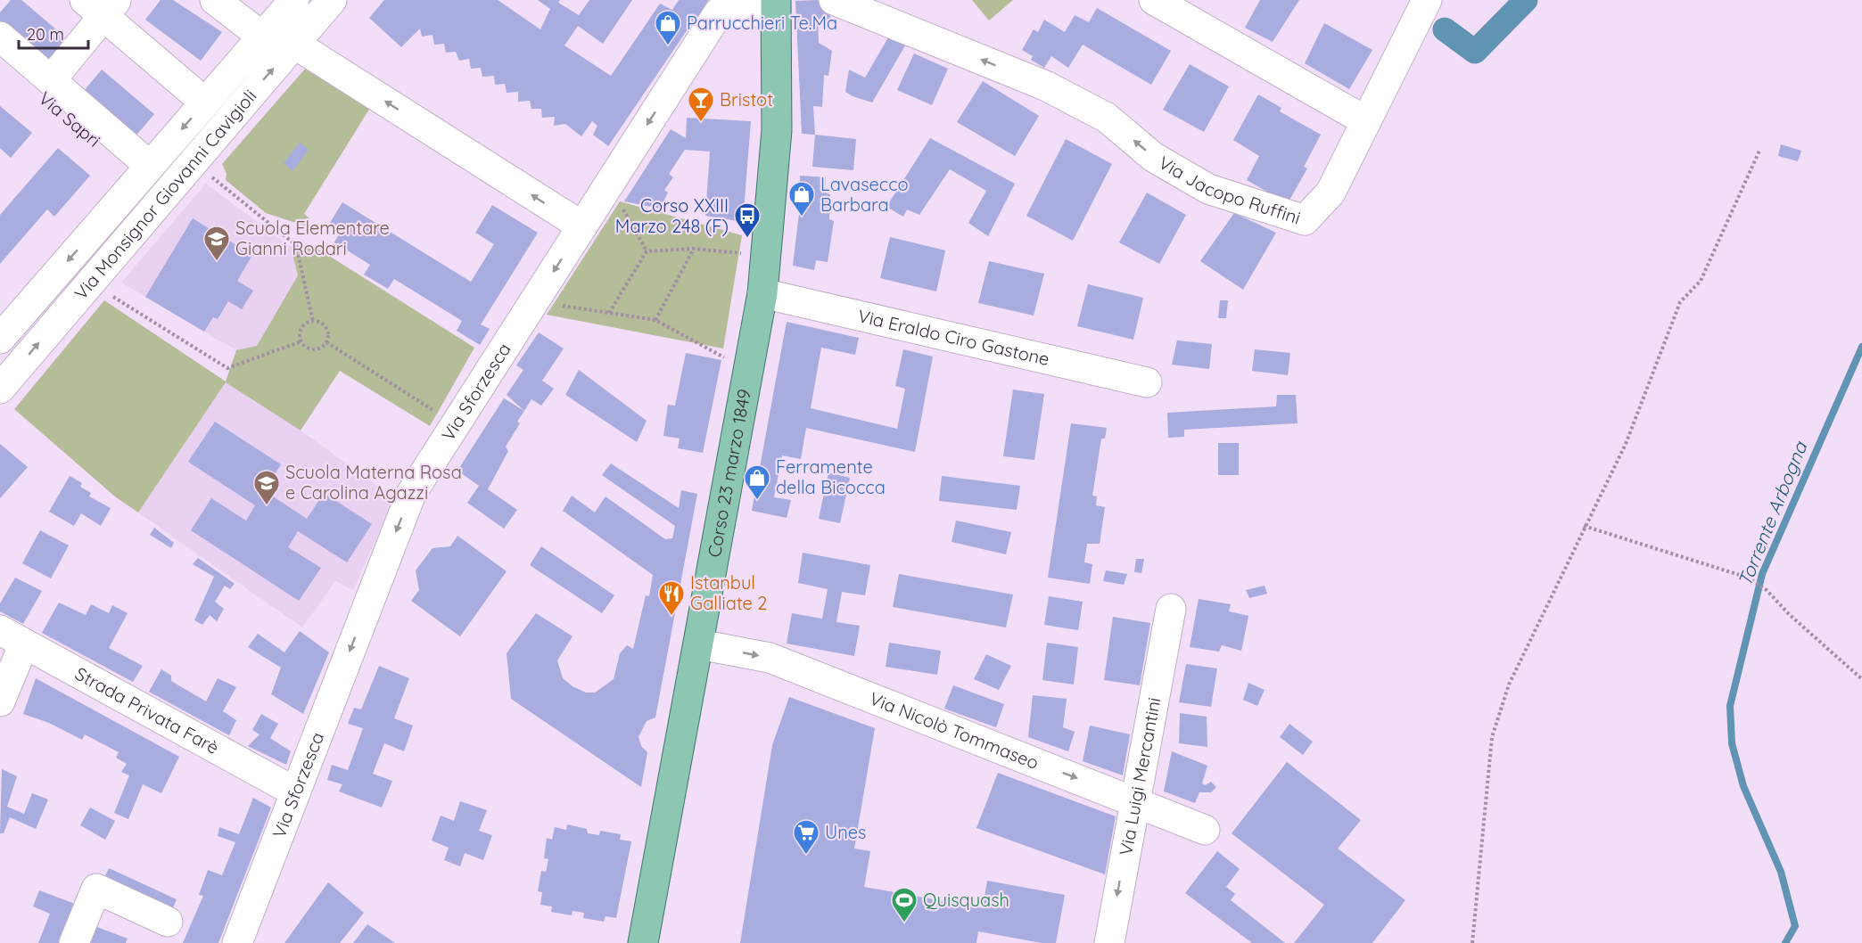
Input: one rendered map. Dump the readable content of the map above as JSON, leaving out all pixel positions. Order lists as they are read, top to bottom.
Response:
{
  "streets": {
    "main road": ["Corso 23 marzo 1849"],
    "street": [
      "Via Sapri",
      "Via Jacopo Ruffini",
      "Via Monsignor Giovanni Cavigioli",
      "Via Eraldo Ciro Gastone",
      "Via Sforzesca",
      "Strada Privata Farè",
      "Via Nicolò Tommaseo",
      "Via Luigi Mercantini"
    ]
  },
  "crossings": [
    ["Via Sapri", "Via Monsignor Giovanni Cavigioli"],
    ["Via Eraldo Ciro Gastone", "Corso 23 marzo 1849"],
    ["Via Sforzesca", "Corso 23 marzo 1849"],
    ["Via Sforzesca", "Strada Privata Farè"],
    ["Corso 23 marzo 1849", "Via Nicolò Tommaseo"],
    ["Via Nicolò Tommaseo", "Via Luigi Mercantini"]
  ],
  "one_way": [
    "Via Jacopo Ruffini",
    "Via Sforzesca",
    "Via Nicolò Tommaseo",
    "Via Luigi Mercantini"
  ],
  "water": ["Torrente Arbogna"],
  "places": {
    "shop": ["Parrucchieri Te.Ma", "Lavasecco Barbara", "Ferramente della Bicocca"],
    "bar": ["Bristot"],
    "bus stop": ["Corso XXIII Marzo 248 (F)"],
    "school or university": ["Scuola Elementare Gianni Rodari", "Scuola Materna Rosa e Carolina Agazzi"],
    "restaurant": ["Istanbul Galliate 2"],
    "supermarket": ["Unes"],
    "sports": ["Quisquash"]
  },
  "scale_bar": "20 m"
}
